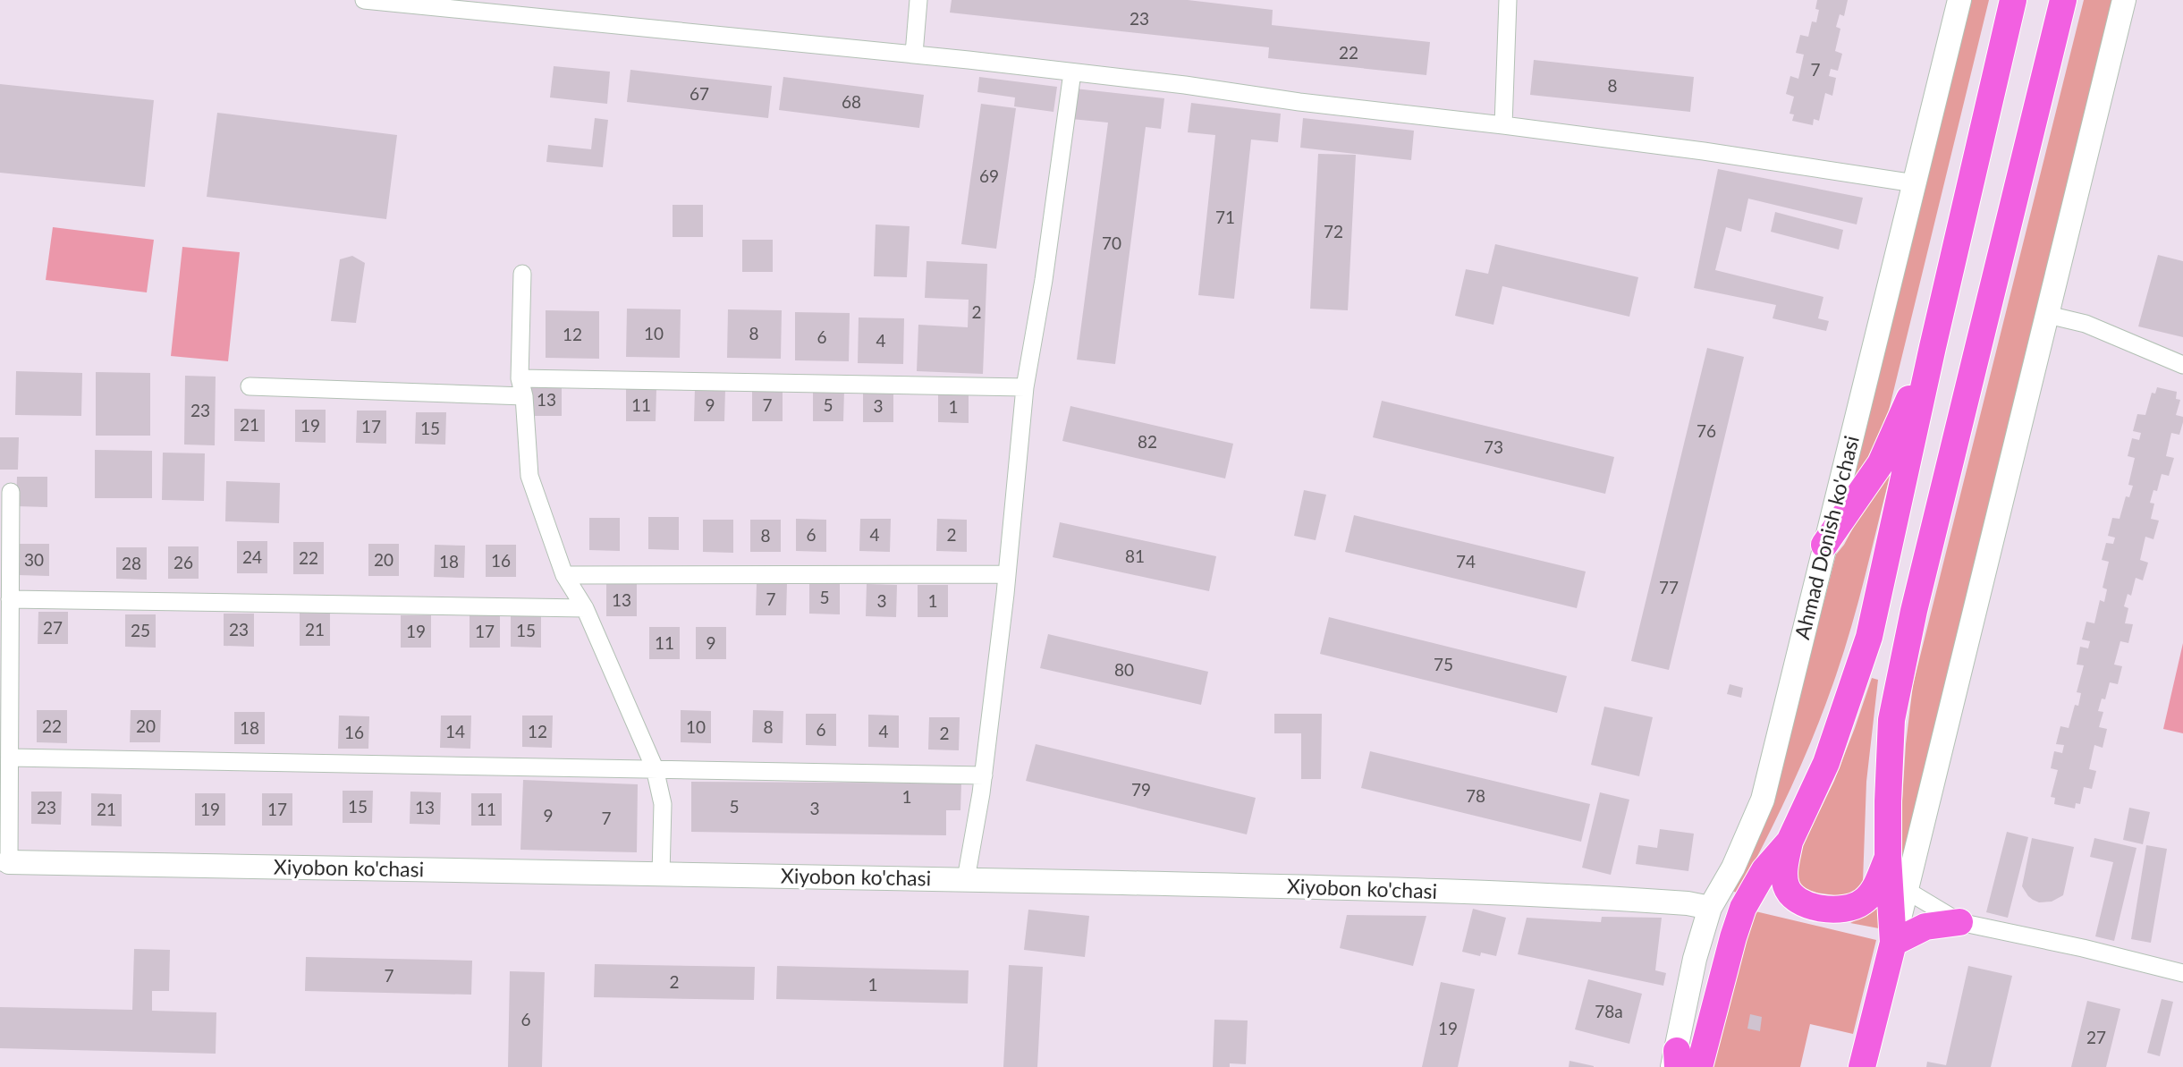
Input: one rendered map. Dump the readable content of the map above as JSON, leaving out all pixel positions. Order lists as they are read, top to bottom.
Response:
{
  "streets": {
    "street": ["Ahmad Donish ko'chasi", "Xiyobon ko'chasi"]
  },
  "crossings": [
    ["Ahmad Donish ko'chasi", "Xiyobon ko'chasi"]
  ],
  "house_numbers": [
    "23",
    "22",
    "7",
    "8",
    "67",
    "68",
    "69",
    "71",
    "72",
    "70",
    "2",
    "10",
    "8",
    "12",
    "6",
    "4",
    "13",
    "11",
    "9",
    "7",
    "5",
    "3",
    "1",
    "23",
    "21",
    "19",
    "17",
    "15",
    "76",
    "82",
    "73",
    "6",
    "4",
    "2",
    "8",
    "81",
    "24",
    "22",
    "30",
    "20",
    "16",
    "18",
    "74",
    "26",
    "28",
    "77",
    "5",
    "7",
    "13",
    "3",
    "1",
    "27",
    "23",
    "21",
    "25",
    "15",
    "19",
    "17",
    "11",
    "9",
    "75",
    "80",
    "22",
    "20",
    "10",
    "8",
    "18",
    "6",
    "14",
    "12",
    "4",
    "16",
    "2",
    "79",
    "78",
    "1",
    "15",
    "5",
    "23",
    "13",
    "3",
    "21",
    "19",
    "17",
    "11",
    "9",
    "7",
    "7",
    "2",
    "1",
    "78a",
    "6",
    "19",
    "27"
  ]
}
